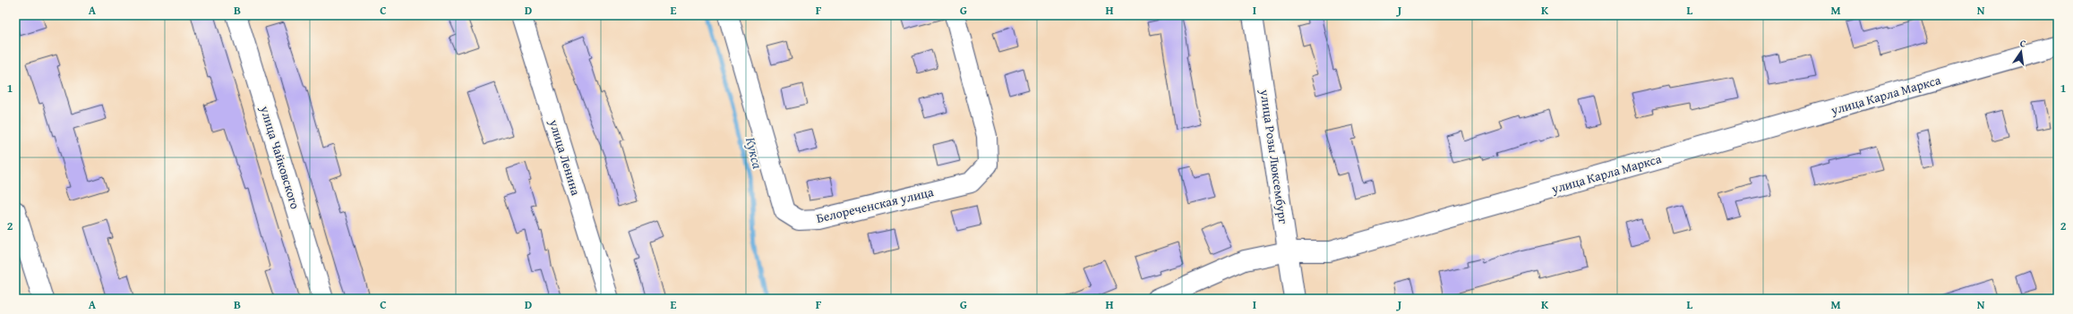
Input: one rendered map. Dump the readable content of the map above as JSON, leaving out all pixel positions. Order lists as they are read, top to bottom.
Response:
{
  "streets": {
    "street": [
      "улица Карла Маркса",
      "улица Розы Люксембург",
      "улица Чайковского",
      "улица Ленина",
      "Белореченская улица"
    ]
  },
  "crossings": [
    ["улица Карла Маркса", "улица Розы Люксембург"]
  ],
  "water": ["Кукса"],
  "north": "top",
  "grid": {
    "columns": [
      "A",
      "B",
      "C",
      "D",
      "E",
      "F",
      "G",
      "H",
      "I",
      "J",
      "K",
      "L",
      "M",
      "N"
    ],
    "rows": ["1", "2"]
  }
}
